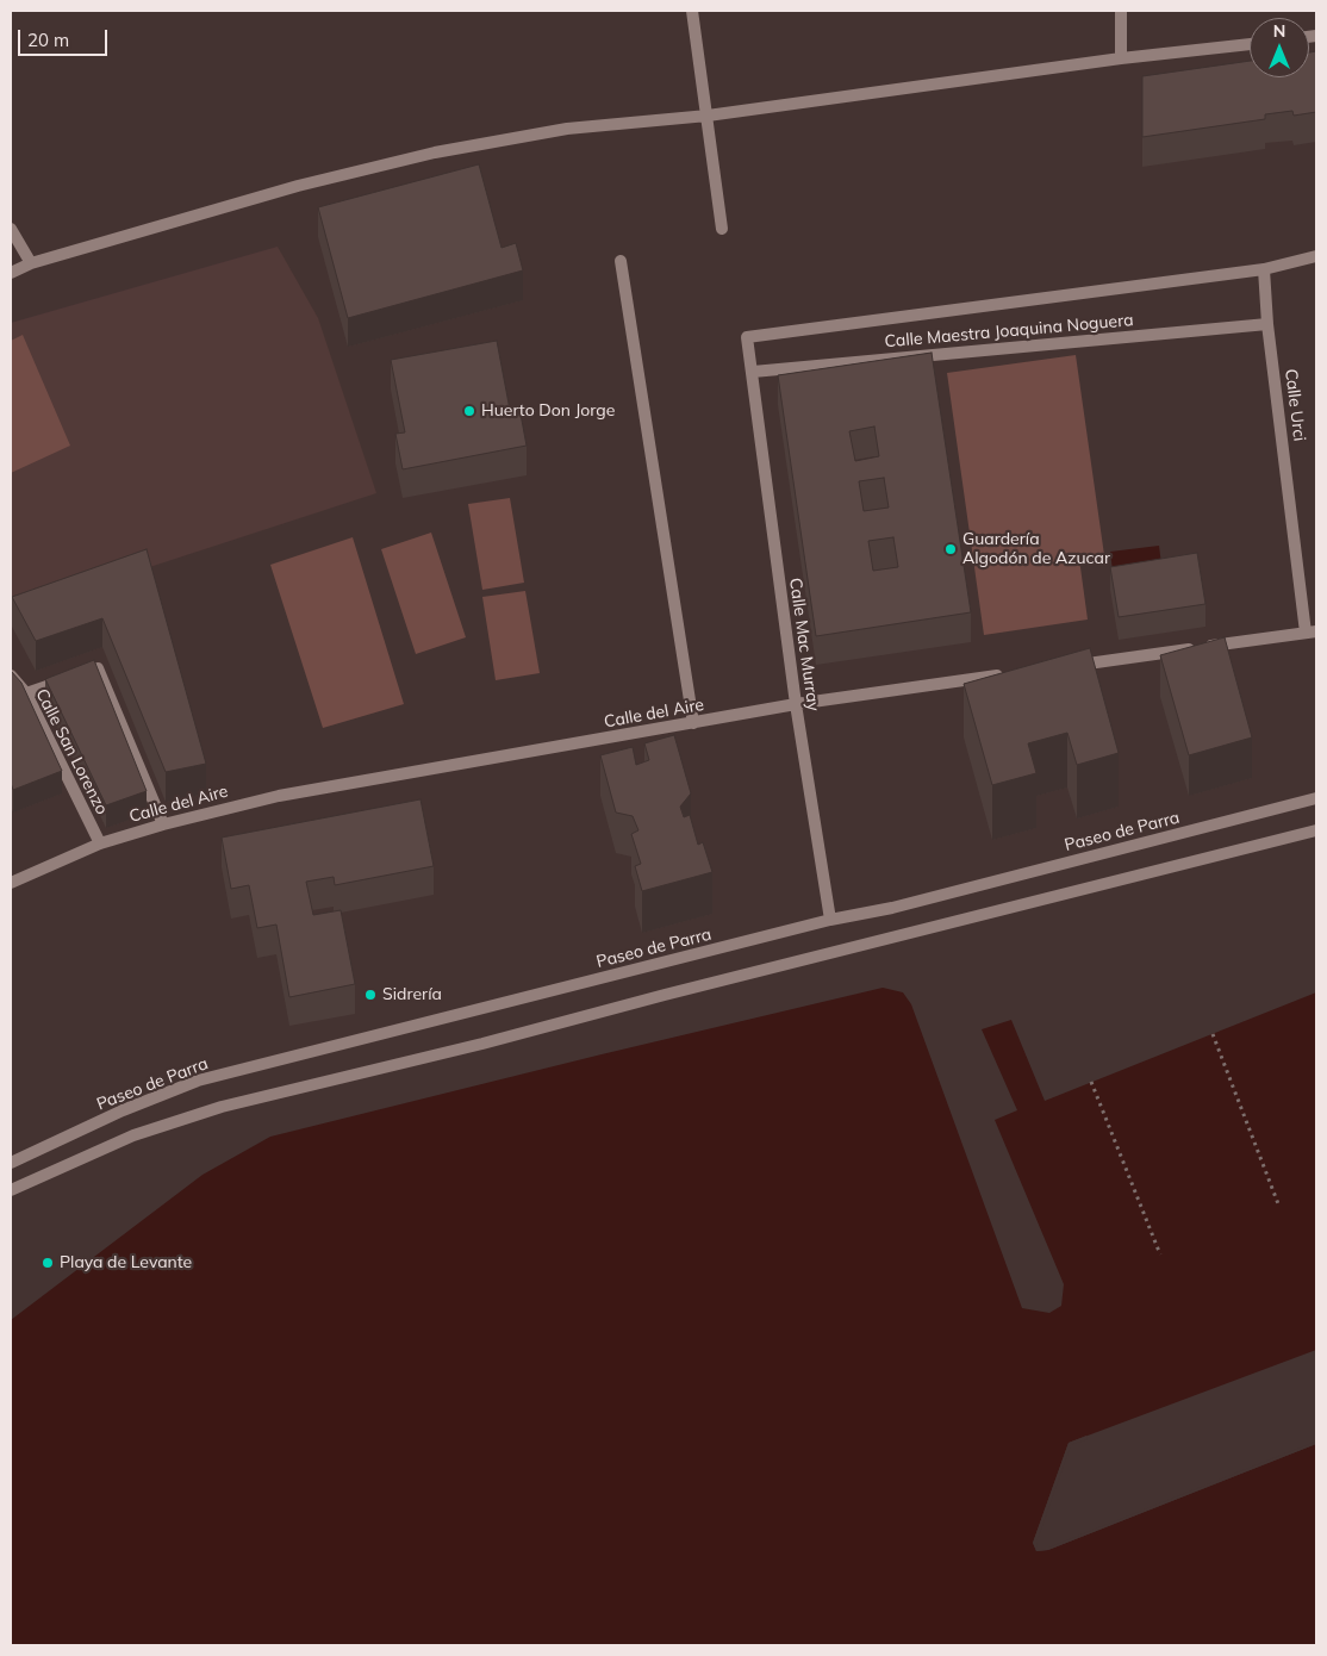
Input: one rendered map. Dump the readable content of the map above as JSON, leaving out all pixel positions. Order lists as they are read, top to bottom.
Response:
{
  "streets": {
    "street": [
      "Calle Maestra Joaquina Noguera",
      "Calle Urci",
      "Calle Mac Murray",
      "Calle del Aire",
      "Calle San Lorenzo",
      "Paseo de Parra"
    ]
  },
  "crossings": [
    ["Calle Maestra Joaquina Noguera", "Calle Urci"],
    ["Calle Maestra Joaquina Noguera", "Calle Mac Murray"],
    ["Calle Urci", "Calle Mac Murray"],
    ["Calle Mac Murray", "Calle del Aire"],
    ["Calle Mac Murray", "Paseo de Parra"],
    ["Calle del Aire", "Calle San Lorenzo"]
  ],
  "places": [
    "Huerto Don Jorge",
    "Guardería Algodón de Azucar",
    "Sidrería",
    "Playa de Levante"
  ],
  "scale_bar": "20 m",
  "north": "top"
}
